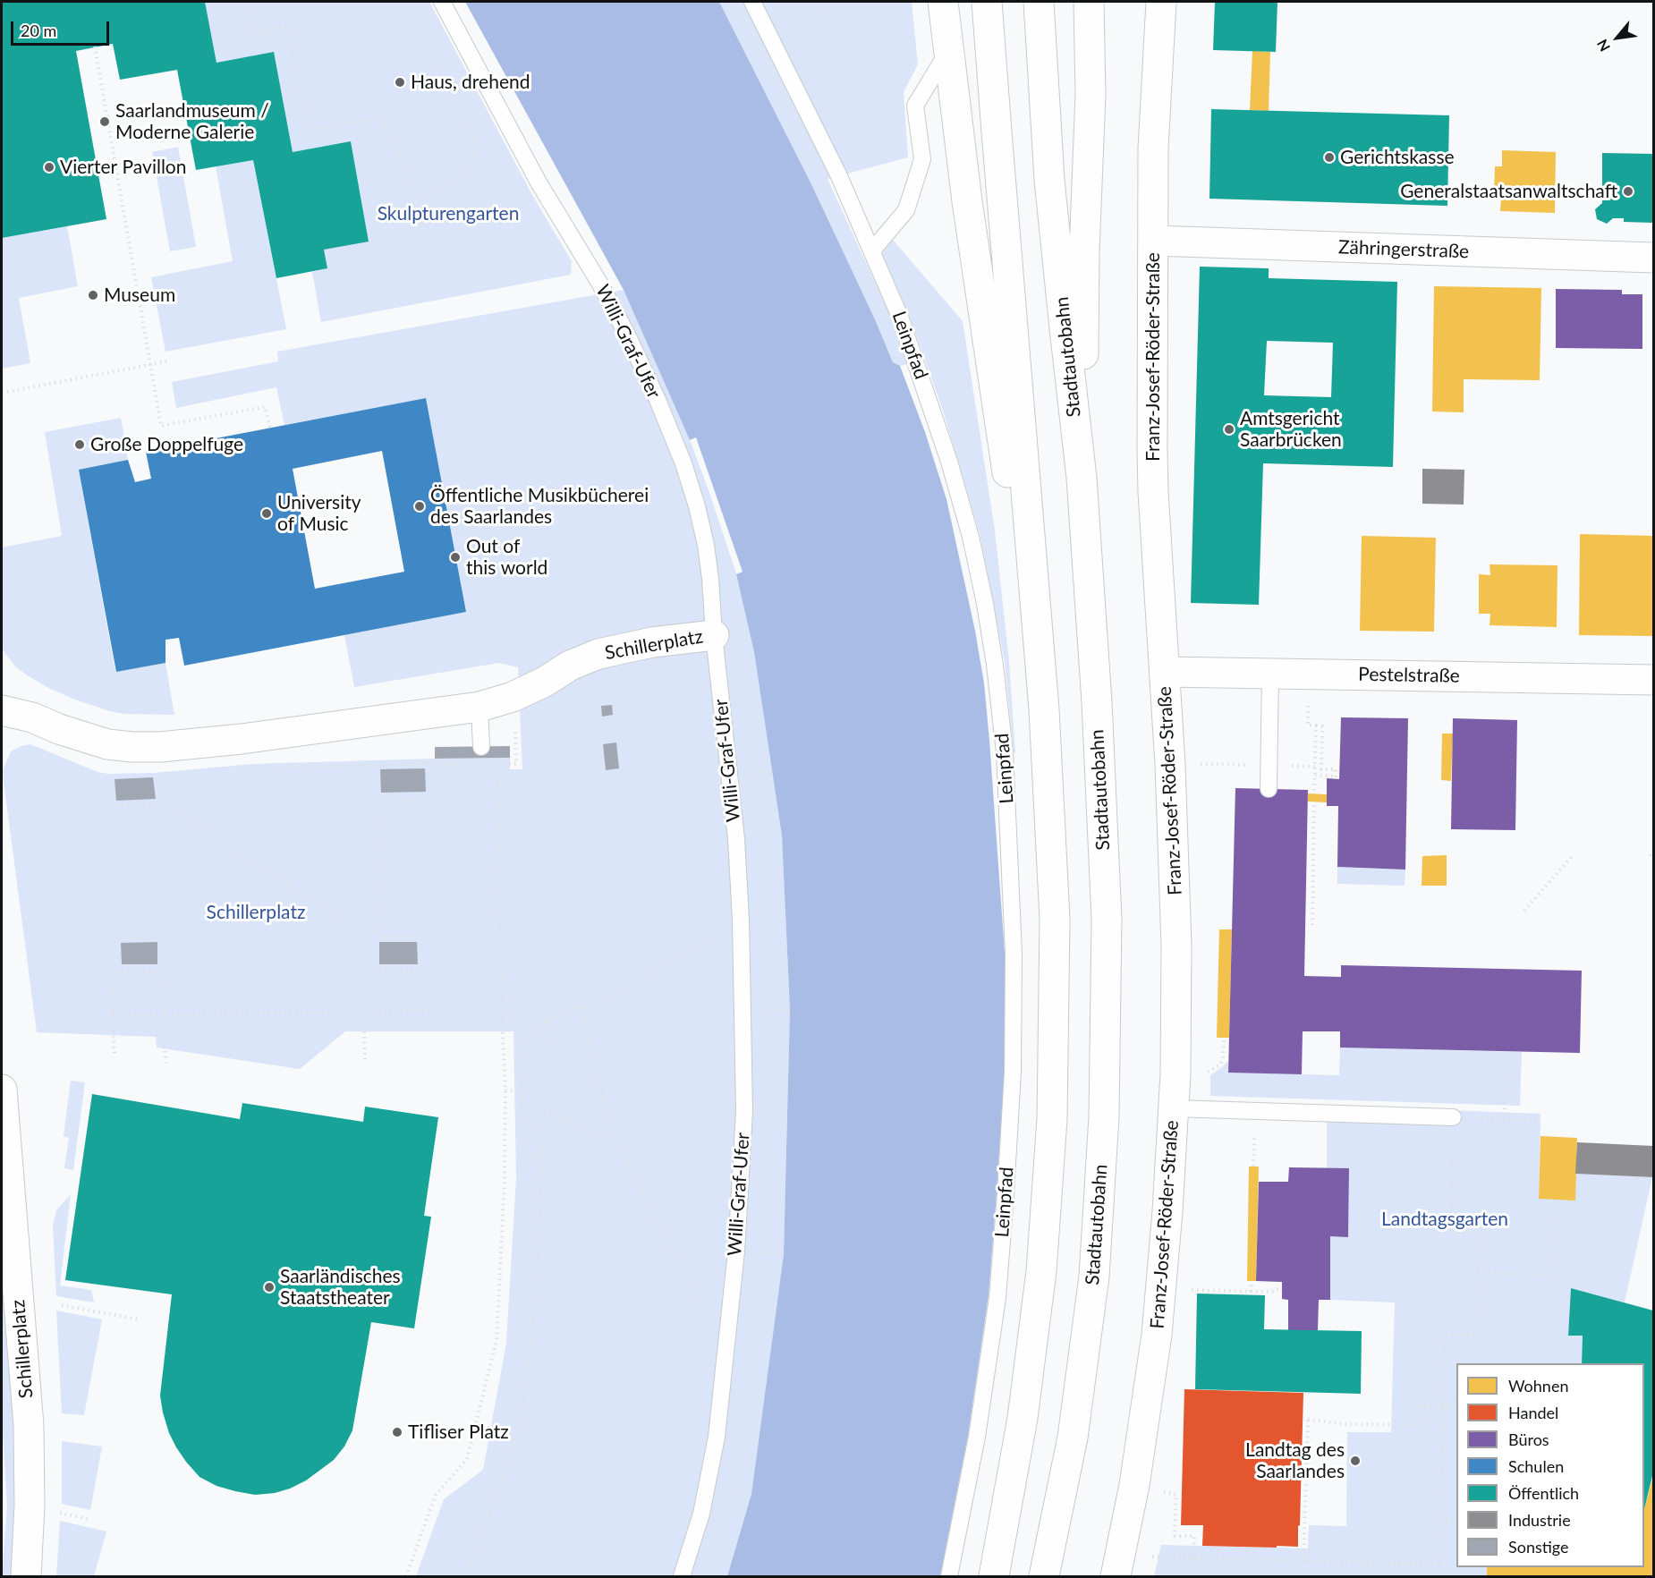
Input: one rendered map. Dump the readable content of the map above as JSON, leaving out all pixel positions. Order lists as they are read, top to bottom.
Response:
{
  "streets": {
    "main road": [
      "Zähringerstraße",
      "Stadtautobahn",
      "Franz-Josef-Röder-Straße",
      "Schillerplatz",
      "Pestelstraße"
    ],
    "lane": ["Willi-Graf-Ufer", "Leinpfad"]
  },
  "crossings": [
    ["Zähringerstraße", "Franz-Josef-Röder-Straße"],
    ["Willi-Graf-Ufer", "Schillerplatz"],
    ["Franz-Josef-Röder-Straße", "Pestelstraße"]
  ],
  "parks": ["Skulpturengarten", "Schillerplatz", "Landtagsgarten"],
  "places": [
    "Haus, drehend",
    "Saarlandmuseum / Moderne Galerie",
    "Gerichtskasse",
    "Vierter Pavillon",
    "Generalstaatsanwaltschaft",
    "Museum",
    "Amtsgericht Saarbrücken",
    "Große Doppelfuge",
    "Öffentliche Musikbücherei des Saarlandes",
    "University of Music",
    "Out of this world",
    "Saarländisches Staatstheater",
    "Tifliser Platz",
    "Landtag des Saarlandes"
  ],
  "legend": [
    "Wohnen",
    "Handel",
    "Büros",
    "Schulen",
    "Öffentlich",
    "Industrie",
    "Sonstige"
  ],
  "scale_bar": "20 m",
  "north": "bottom left"
}
